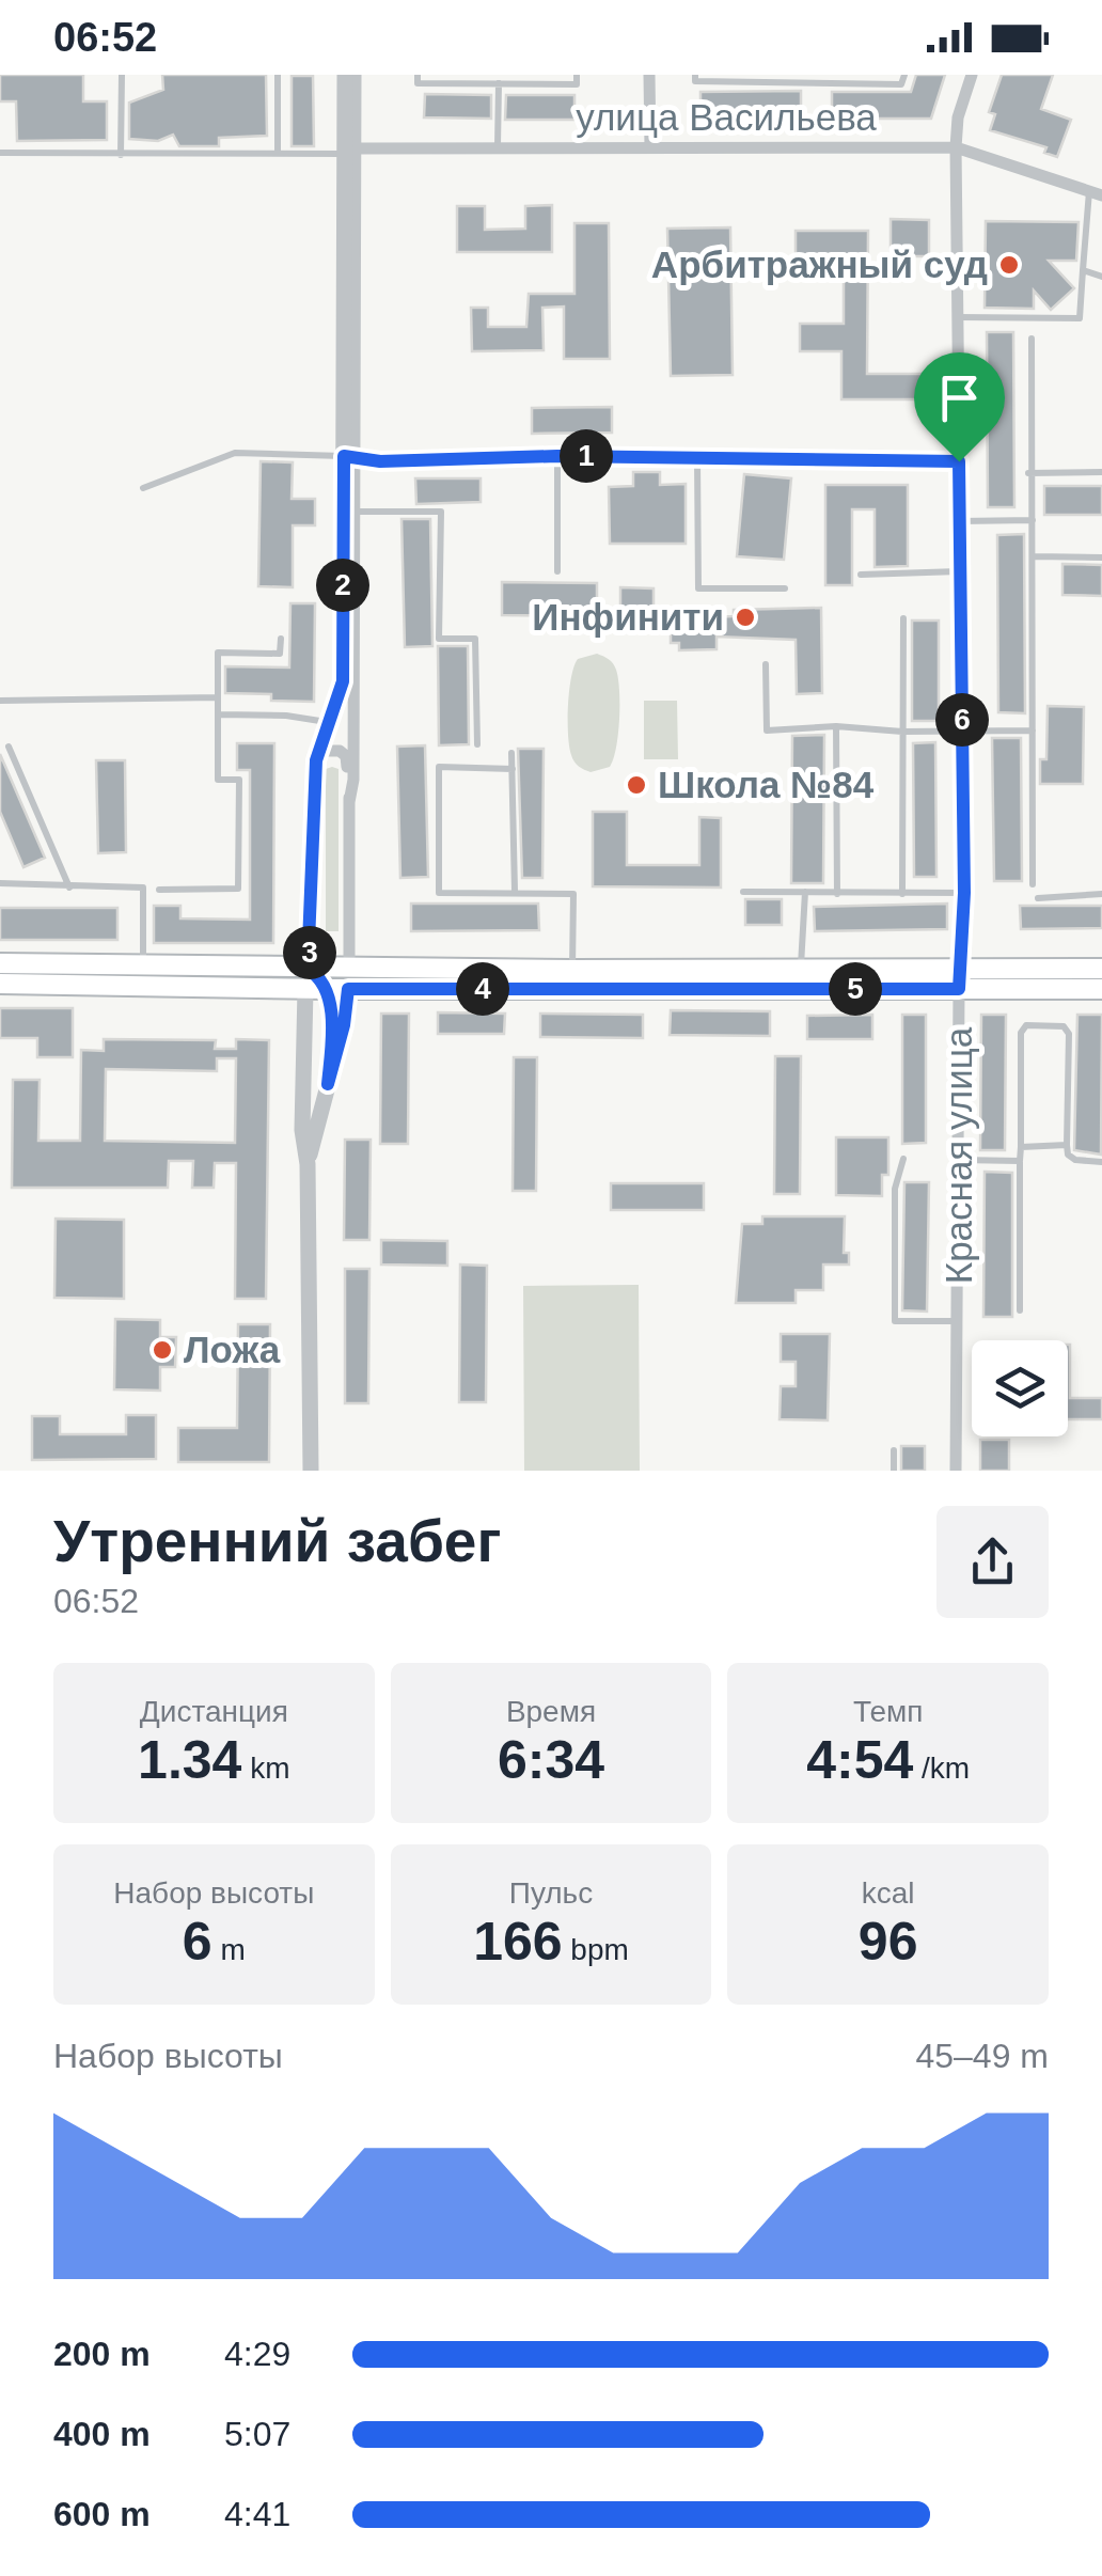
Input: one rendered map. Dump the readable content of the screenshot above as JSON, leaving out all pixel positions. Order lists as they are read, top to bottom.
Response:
{
  "streets": {
    "street": ["улица Васильева", "Красная улица"]
  },
  "crossings": [
    ["улица Васильева", "Красная улица"]
  ],
  "places": [
    "Арбитражный суд",
    "Инфинити",
    "Школа №84",
    "Ложа"
  ],
  "page": {
    "status": "06:52",
    "pins": [
      "1",
      "2",
      "6",
      "3",
      "4",
      "5"
    ],
    "heading": ["Утренний забег", "06:52"],
    "stats": [
      ["Дистанция", "1.34 km"],
      ["Время", "6:34"],
      ["Темп", "4:54 /km"],
      ["Набор высоты", "6 m"],
      ["Пульс", "166 bpm"],
      ["kcal", "96"]
    ],
    "chart": ["Набор высоты", "45–49 m"],
    "list": [
      {
        "name": "200 m",
        "note": "4:29"
      },
      {
        "name": "400 m",
        "note": "5:07"
      },
      {
        "name": "600 m",
        "note": "4:41"
      }
    ]
  }
}
